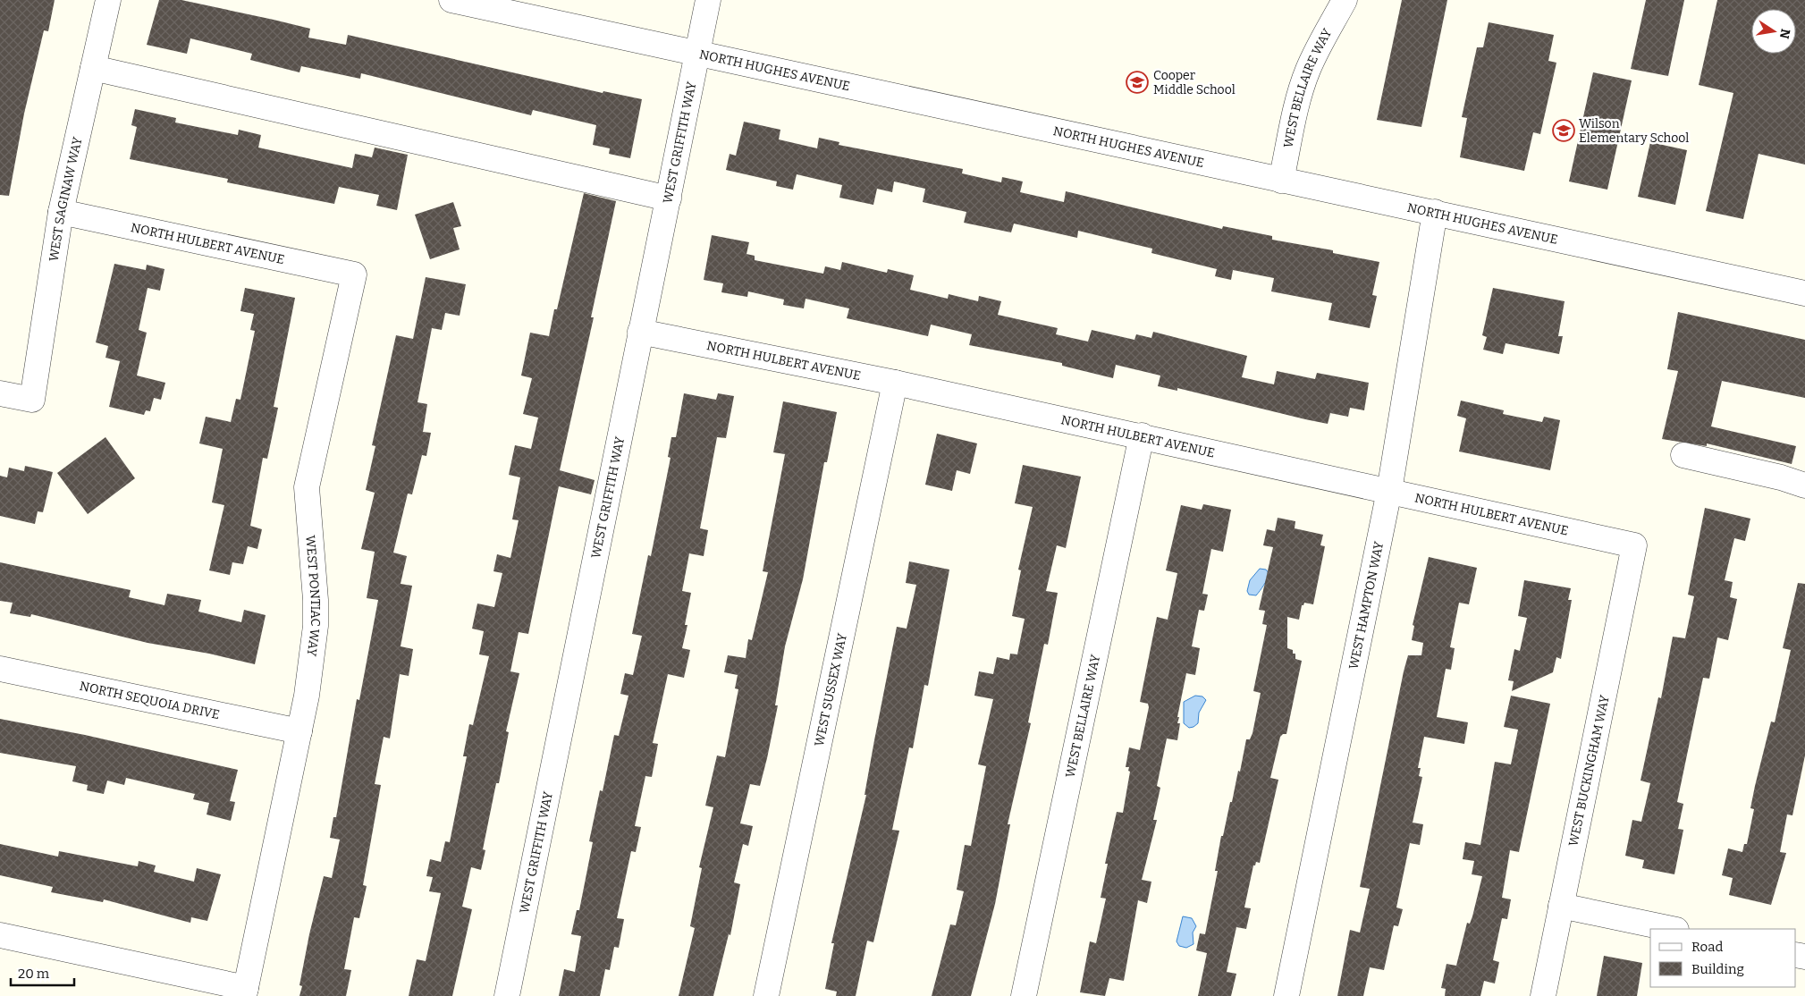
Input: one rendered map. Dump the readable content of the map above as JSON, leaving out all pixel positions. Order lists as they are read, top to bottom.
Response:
{
  "streets": {
    "street": [
      "NORTH HUGHES AVENUE",
      "WEST BELLAIRE WAY",
      "WEST GRIFFITH WAY",
      "WEST SAGINAW WAY",
      "NORTH HULBERT AVENUE",
      "WEST PONTIAC WAY",
      "WEST HAMPTON WAY",
      "WEST SUSSEX WAY",
      "NORTH SEQUOIA DRIVE",
      "WEST BUCKINGHAM WAY"
    ]
  },
  "crossings": [
    ["NORTH HUGHES AVENUE", "WEST BELLAIRE WAY"],
    ["NORTH HUGHES AVENUE", "WEST GRIFFITH WAY"],
    ["NORTH HUGHES AVENUE", "WEST HAMPTON WAY"],
    ["WEST BELLAIRE WAY", "NORTH HULBERT AVENUE"],
    ["WEST GRIFFITH WAY", "NORTH HULBERT AVENUE"],
    ["WEST SAGINAW WAY", "NORTH HULBERT AVENUE"],
    ["NORTH HULBERT AVENUE", "WEST PONTIAC WAY"],
    ["NORTH HULBERT AVENUE", "WEST HAMPTON WAY"],
    ["NORTH HULBERT AVENUE", "WEST SUSSEX WAY"],
    ["NORTH HULBERT AVENUE", "WEST BUCKINGHAM WAY"],
    ["WEST PONTIAC WAY", "NORTH SEQUOIA DRIVE"]
  ],
  "places": {
    "school or university": ["Cooper Middle School", "Wilson Elementary School"]
  },
  "legend": ["Road", "Building"],
  "scale_bar": "20 m",
  "north": "right"
}
